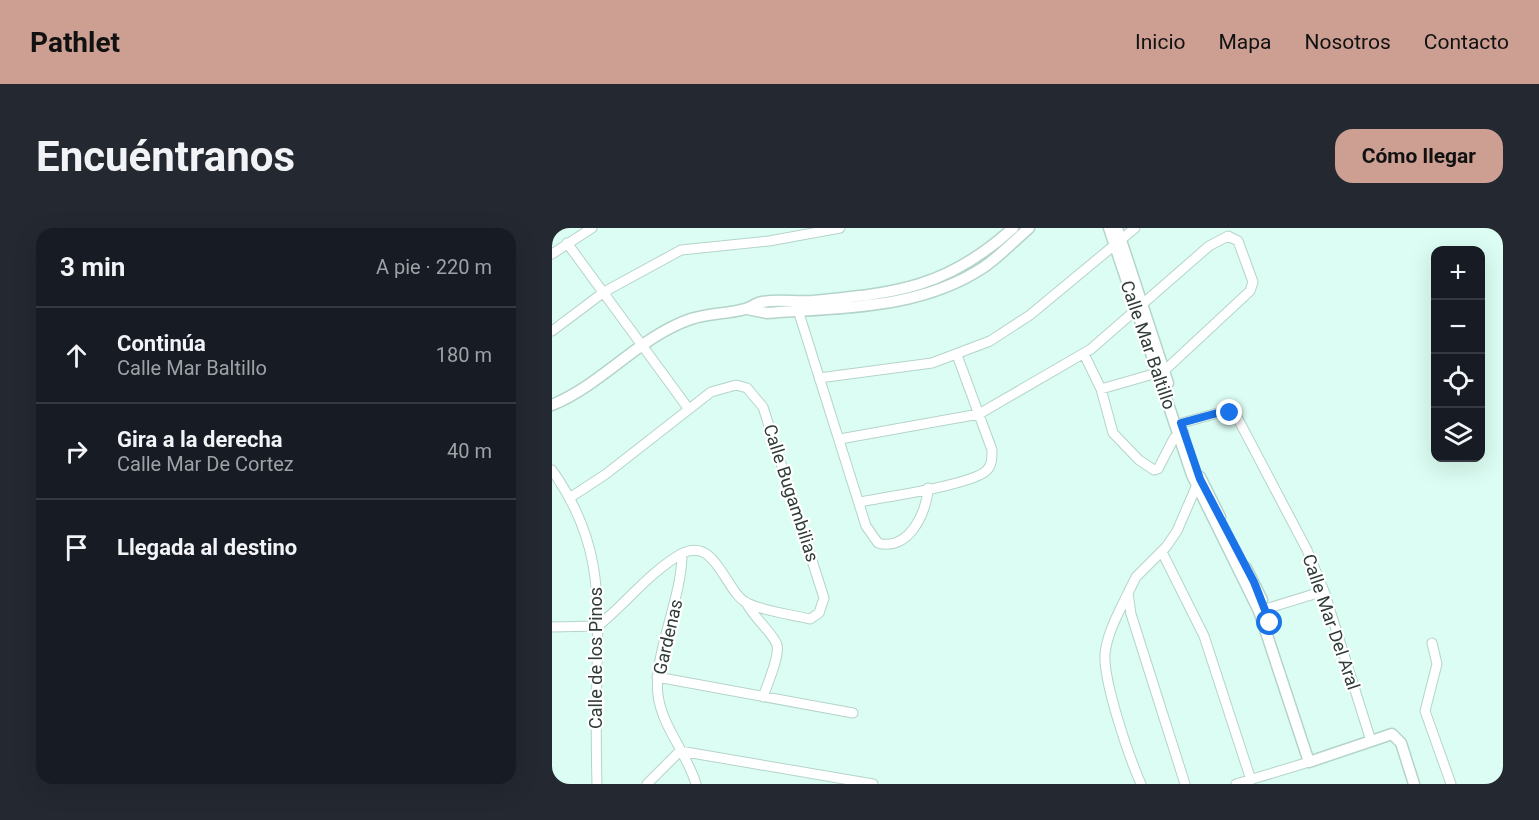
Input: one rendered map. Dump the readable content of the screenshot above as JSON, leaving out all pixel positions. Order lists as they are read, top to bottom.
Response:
{
  "streets": {
    "main road": ["Calle Mar Baltillo"],
    "street": [
      "Calle Bugambilias",
      "Calle Mar Del Aral",
      "Gardenas",
      "Calle de los Pinos"
    ]
  },
  "crossings": [
    ["Calle Mar Baltillo", "Calle Mar Del Aral"]
  ],
  "page": {
    "header": "Pathlet",
    "nav": [
      "Inicio",
      "Mapa",
      "Nosotros",
      "Contacto"
    ],
    "buttons": "Cómo llegar",
    "title": "Encuéntranos",
    "heading": ["3 min", "A pie · 220 m"],
    "map_buttons": ["+", "−"],
    "list": [
      ["Continúa", "Calle Mar Baltillo", "180 m"],
      ["Gira a la derecha", "Calle Mar De Cortez", "40 m"],
      "Llegada al destino"
    ]
  }
}
